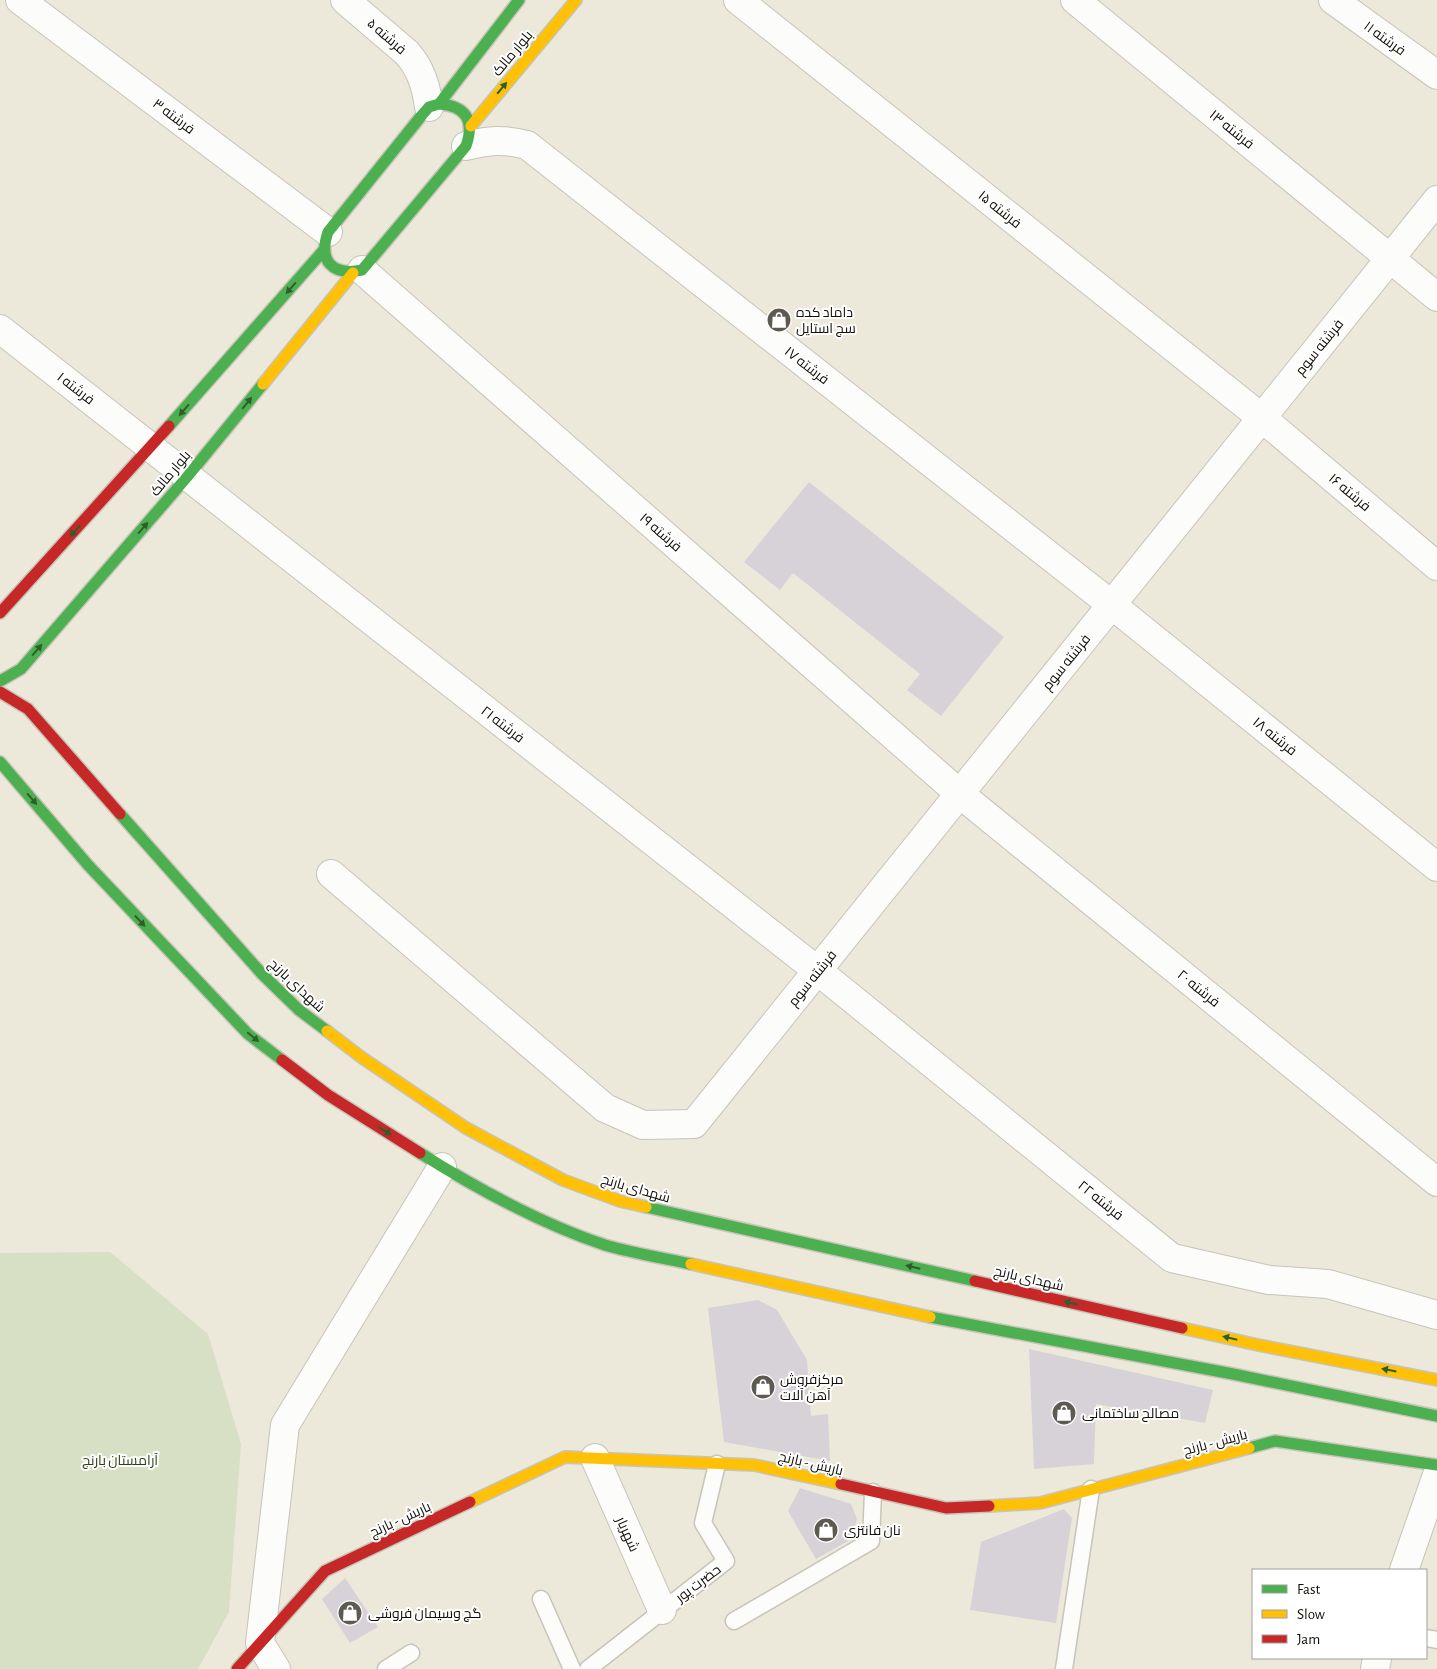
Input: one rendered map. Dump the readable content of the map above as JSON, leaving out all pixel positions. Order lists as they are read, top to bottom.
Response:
{
  "streets": {
    "main road": ["بلوار مالک", "شهدای بارنج", "باریش - بارنج"],
    "street": [
      "فرشته ۵",
      "۱۱ فرشته",
      "فرشته ۳",
      "۱۳ فرشته",
      "۱۵ فرشته",
      "فرشته سوم",
      "۱۷ فرشته",
      "فرشته ۱",
      "۱۶ فرشته",
      "۱۹ فرشته",
      "۲۱ فرشته",
      "۱۸ فرشته",
      "۲۰ فرشته",
      "۲۲ فرشته",
      "شهریار"
    ],
    "lane": ["حضرت پور"]
  },
  "crossings": [
    ["فرشته ۵", "بلوار مالک"],
    ["بلوار مالک", "فرشته ۳"],
    ["بلوار مالک", "۱۷ فرشته"],
    ["بلوار مالک", "فرشته ۱"],
    ["بلوار مالک", "۱۹ فرشته"],
    ["بلوار مالک", "۲۱ فرشته"],
    ["۱۳ فرشته", "فرشته سوم"],
    ["۱۵ فرشته", "فرشته سوم"],
    ["۱۵ فرشته", "۱۶ فرشته"],
    ["فرشته سوم", "۱۷ فرشته"],
    ["فرشته سوم", "۱۶ فرشته"],
    ["فرشته سوم", "۱۹ فرشته"],
    ["فرشته سوم", "۲۱ فرشته"],
    ["فرشته سوم", "۱۸ فرشته"],
    ["فرشته سوم", "۲۰ فرشته"],
    ["فرشته سوم", "۲۲ فرشته"],
    ["۱۷ فرشته", "۱۸ فرشته"],
    ["فرشته ۱", "۲۱ فرشته"],
    ["۱۹ فرشته", "۲۰ فرشته"],
    ["۲۱ فرشته", "۲۲ فرشته"],
    ["باریش - بارنج", "شهریار"],
    ["باریش - بارنج", "حضرت پور"],
    ["شهریار", "حضرت پور"]
  ],
  "parks": ["آرامستان بارنج"],
  "places": {
    "shop": [
      "داماد کده سج استایل",
      "مرکزفروش آهن آلات",
      "مصالح ساختمانی",
      "نان فانتزی",
      "گچ وسیمان فروشی"
    ]
  },
  "legend": ["Fast", "Slow", "Jam"]
}
